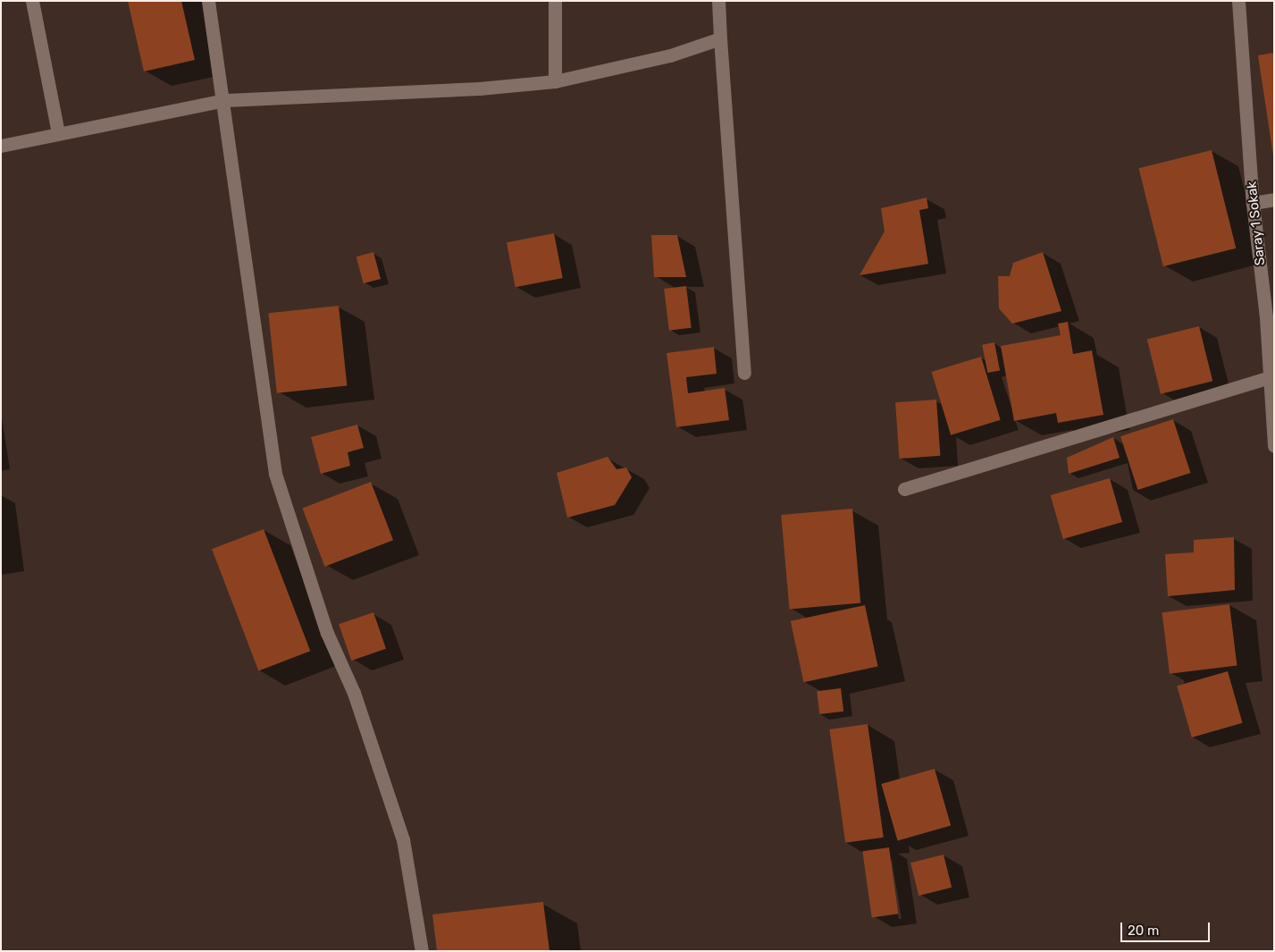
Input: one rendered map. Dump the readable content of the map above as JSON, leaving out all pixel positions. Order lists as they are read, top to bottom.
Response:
{
  "streets": {
    "street": ["Saray 1 Sokak"]
  },
  "scale_bar": "20 m"
}
